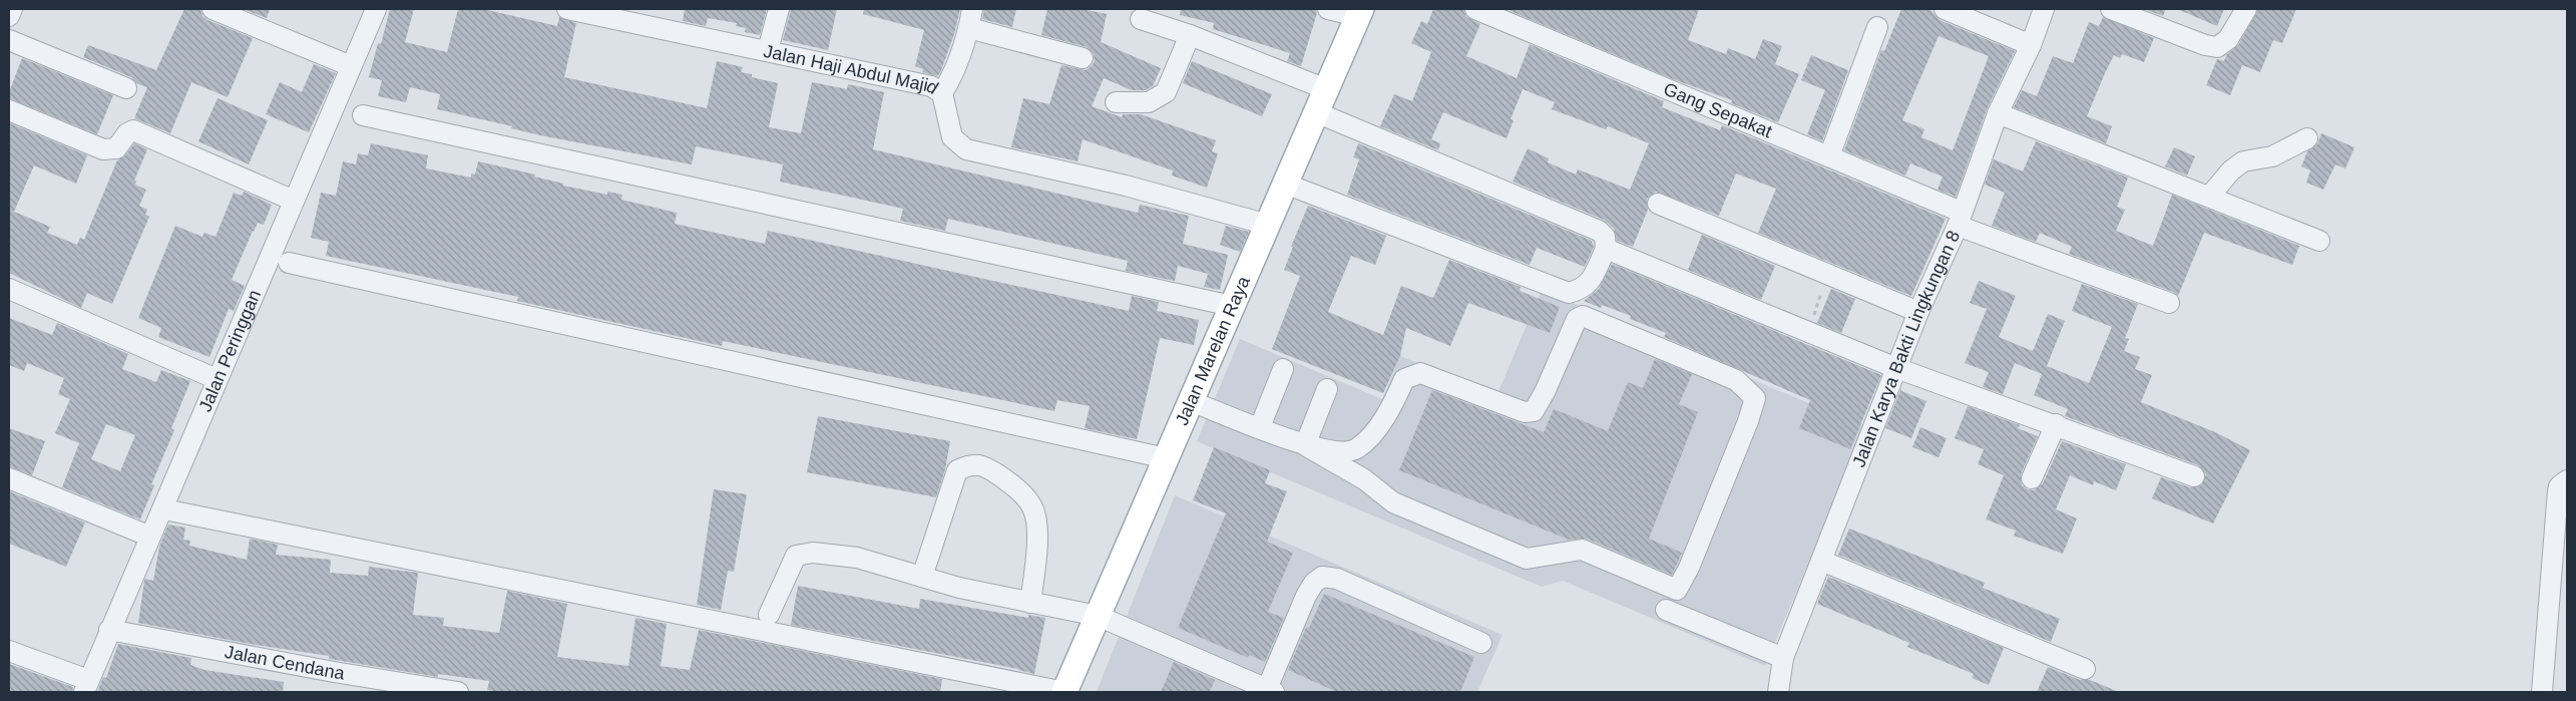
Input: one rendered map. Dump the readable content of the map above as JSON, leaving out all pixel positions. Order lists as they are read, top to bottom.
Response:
{
  "streets": {
    "main road": ["Jalan Marelan Raya"],
    "street": [
      "Jalan Haji Abdul Majid",
      "Gang Sepakat",
      "Jalan Karya Bakti Lingkungan 8",
      "Jalan Peringgan",
      "Jalan Cendana"
    ]
  },
  "crossings": [
    ["Jalan Haji Abdul Majid", "Jalan Marelan Raya"],
    ["Gang Sepakat", "Jalan Karya Bakti Lingkungan 8"],
    ["Jalan Peringgan", "Jalan Cendana"]
  ]
}
